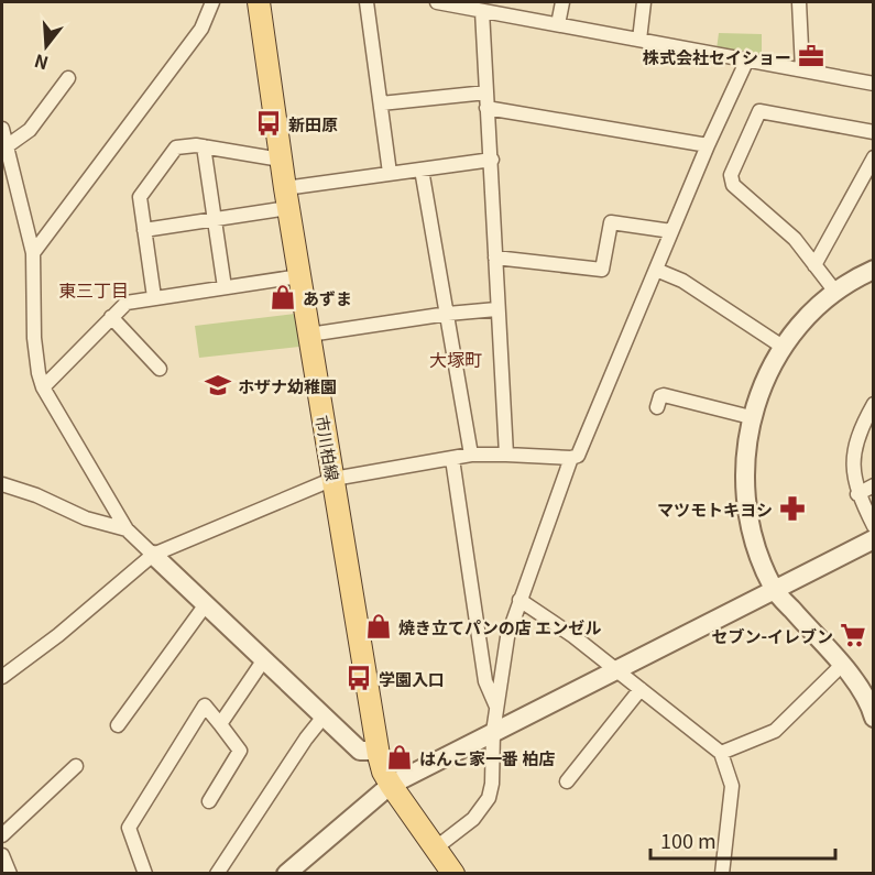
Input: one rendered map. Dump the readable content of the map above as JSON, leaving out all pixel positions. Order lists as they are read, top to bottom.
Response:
{
  "streets": {
    "main road": ["市川柏線"]
  },
  "districts": ["東三丁目", "大塚町"],
  "places": {
    "office": ["株式会社セイショー"],
    "bus stop": ["新田原", "学園入口"],
    "shop": ["あずま", "焼き立てパンの店 エンゼル", "はんこ家一番 柏店"],
    "school or university": ["ホザナ幼稚園"],
    "pharmacy": ["マツモトキヨシ"],
    "supermarket": ["セブン-イレブン"]
  },
  "scale_bar": "100 m",
  "north": "bottom"
}
